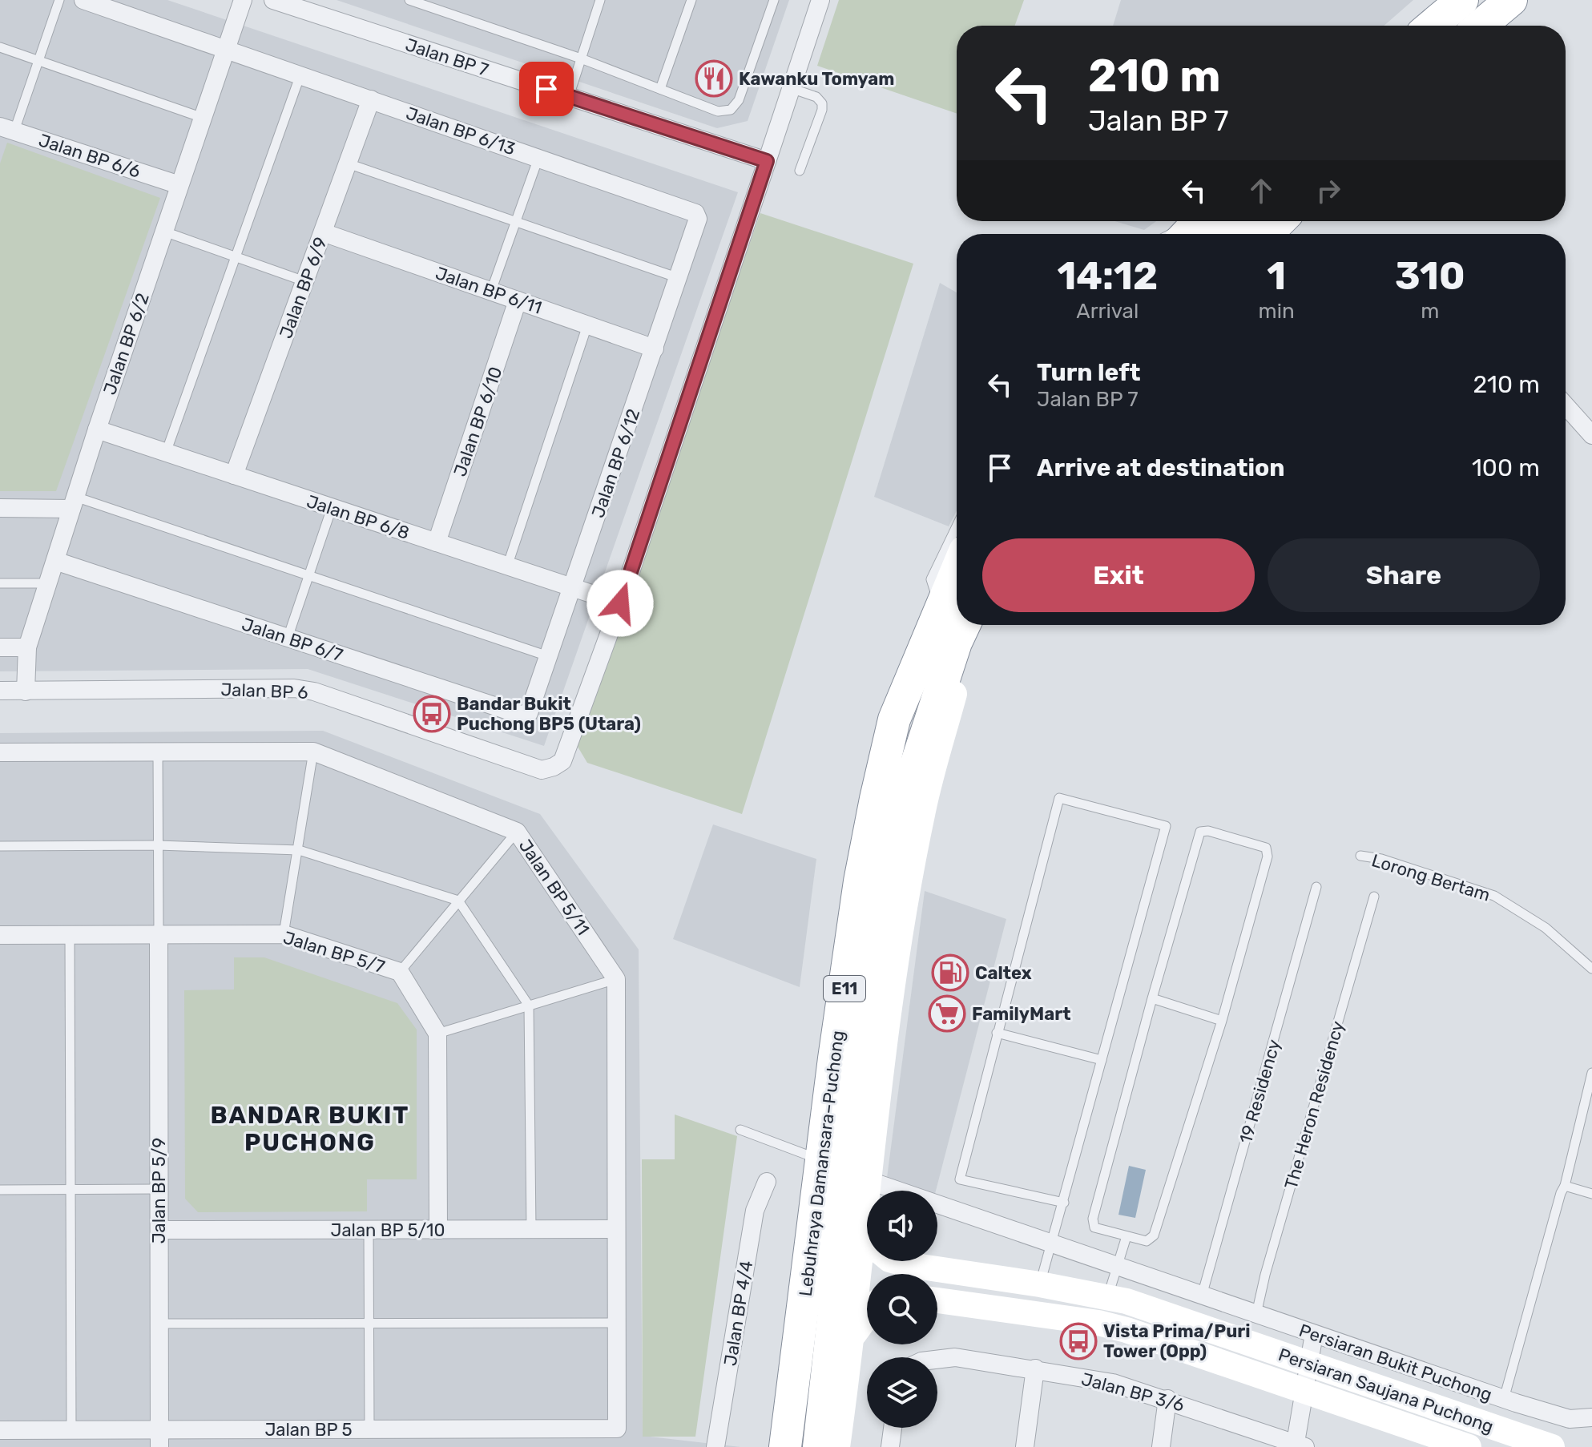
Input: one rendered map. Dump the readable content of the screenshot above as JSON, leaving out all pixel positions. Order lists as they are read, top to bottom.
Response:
{
  "streets": {
    "highway": ["E11", "Lebuhraya Damansara–Puchong"],
    "street": [
      "Jalan BP 7",
      "Jalan BP 6/13",
      "Jalan BP 6/6",
      "Jalan BP 6/9",
      "Jalan BP 6/11",
      "Jalan BP 6/2",
      "Jalan BP 6/10",
      "Jalan BP 6/12",
      "Jalan BP 6/8",
      "Jalan BP 6/7",
      "Jalan BP 6",
      "Jalan BP 5/11",
      "Jalan BP 5/7",
      "Jalan BP 5/9",
      "Jalan BP 5/10",
      "Jalan BP 4/4",
      "Persiaran Bukit Puchong",
      "Persiaran Saujana Puchong",
      "Jalan BP 3/6",
      "Jalan BP 5"
    ],
    "lane": ["Lorong Bertam", "19 Residency", "The Heron Residency"]
  },
  "crossings": [
    ["Jalan BP 6/13", "Jalan BP 6/9"],
    ["Jalan BP 6/13", "Jalan BP 6/2"],
    ["Jalan BP 6/13", "Jalan BP 6/12"],
    ["Jalan BP 6/6", "Jalan BP 6/2"],
    ["Jalan BP 6/9", "Jalan BP 6/11"],
    ["Jalan BP 6/9", "Jalan BP 6/8"],
    ["Jalan BP 6/11", "Jalan BP 6/10"],
    ["Jalan BP 6/11", "Jalan BP 6/12"],
    ["Jalan BP 6/2", "Jalan BP 6/8"],
    ["Jalan BP 6/2", "Jalan BP 6/7"],
    ["Jalan BP 6/2", "Jalan BP 6"],
    ["Jalan BP 6/10", "Jalan BP 6/8"],
    ["Jalan BP 6/12", "Jalan BP 6/8"],
    ["Jalan BP 6/12", "Jalan BP 6/7"],
    ["Jalan BP 6/8", "Jalan BP 6"],
    ["Jalan BP 5/7", "Jalan BP 5/9"],
    ["19 Residency", "Persiaran Bukit Puchong"],
    ["The Heron Residency", "Persiaran Bukit Puchong"],
    ["Jalan BP 5/9", "Jalan BP 5/10"],
    ["Jalan BP 5/9", "Jalan BP 5"]
  ],
  "districts": ["BANDAR BUKIT PUCHONG"],
  "places": {
    "restaurant": ["Kawanku Tomyam"],
    "bus stop": ["Bandar Bukit Puchong BP5 (Utara)", "Vista Prima/Puri Tower (Opp)"],
    "fuel station": ["Caltex"],
    "supermarket": ["FamilyMart"]
  },
  "page": {
    "turn": ["210 m", "Jalan BP 7"],
    "eta": [
      "14:12",
      "Arrival",
      "1",
      "min",
      "310",
      "m"
    ],
    "list": [
      {
        "name": "Turn left",
        "note": "Jalan BP 7",
        "value": "210 m"
      },
      {
        "name": "Arrive at destination",
        "value": "100 m"
      }
    ],
    "buttons": ["Exit", "Share"]
  }
}
